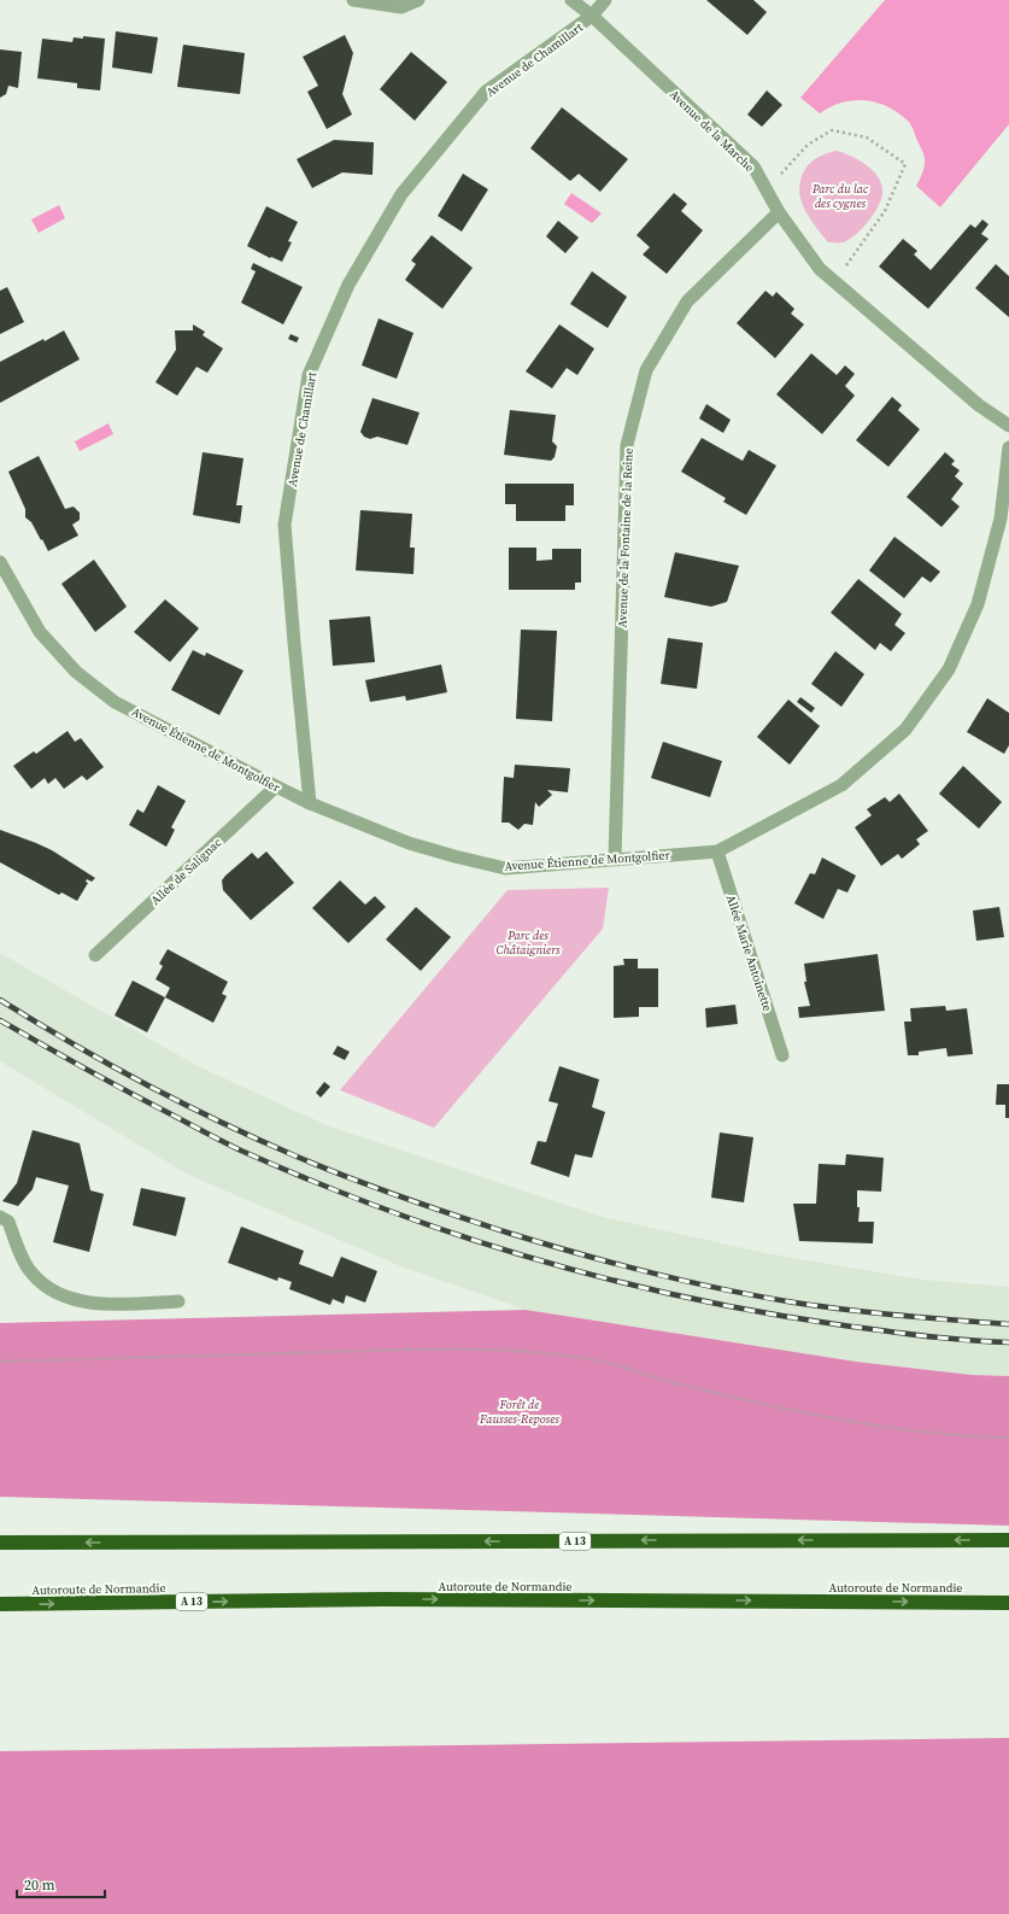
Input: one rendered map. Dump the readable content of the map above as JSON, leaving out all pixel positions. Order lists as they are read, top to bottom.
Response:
{
  "streets": {
    "highway": ["A 13", "Autoroute de Normandie"],
    "street": [
      "Avenue de Chamillart",
      "Avenue de la Marche",
      "Avenue de la Fontaine de la Reine",
      "Avenue Étienne de Montgolfier",
      "Allée de Salignac",
      "Allée Marie Antoinette"
    ]
  },
  "crossings": [
    ["Avenue de Chamillart", "Avenue de la Marche"],
    ["Avenue de Chamillart", "Avenue Étienne de Montgolfier"],
    ["Avenue de la Marche", "Avenue de la Fontaine de la Reine"],
    ["Avenue de la Fontaine de la Reine", "Avenue Étienne de Montgolfier"],
    ["Avenue Étienne de Montgolfier", "Allée de Salignac"],
    ["Avenue Étienne de Montgolfier", "Allée Marie Antoinette"]
  ],
  "parks": ["Parc du lac des cygnes", "Parc des Châtaigniers", "Forêt de Fausses-Reposes"],
  "scale_bar": "20 m"
}
